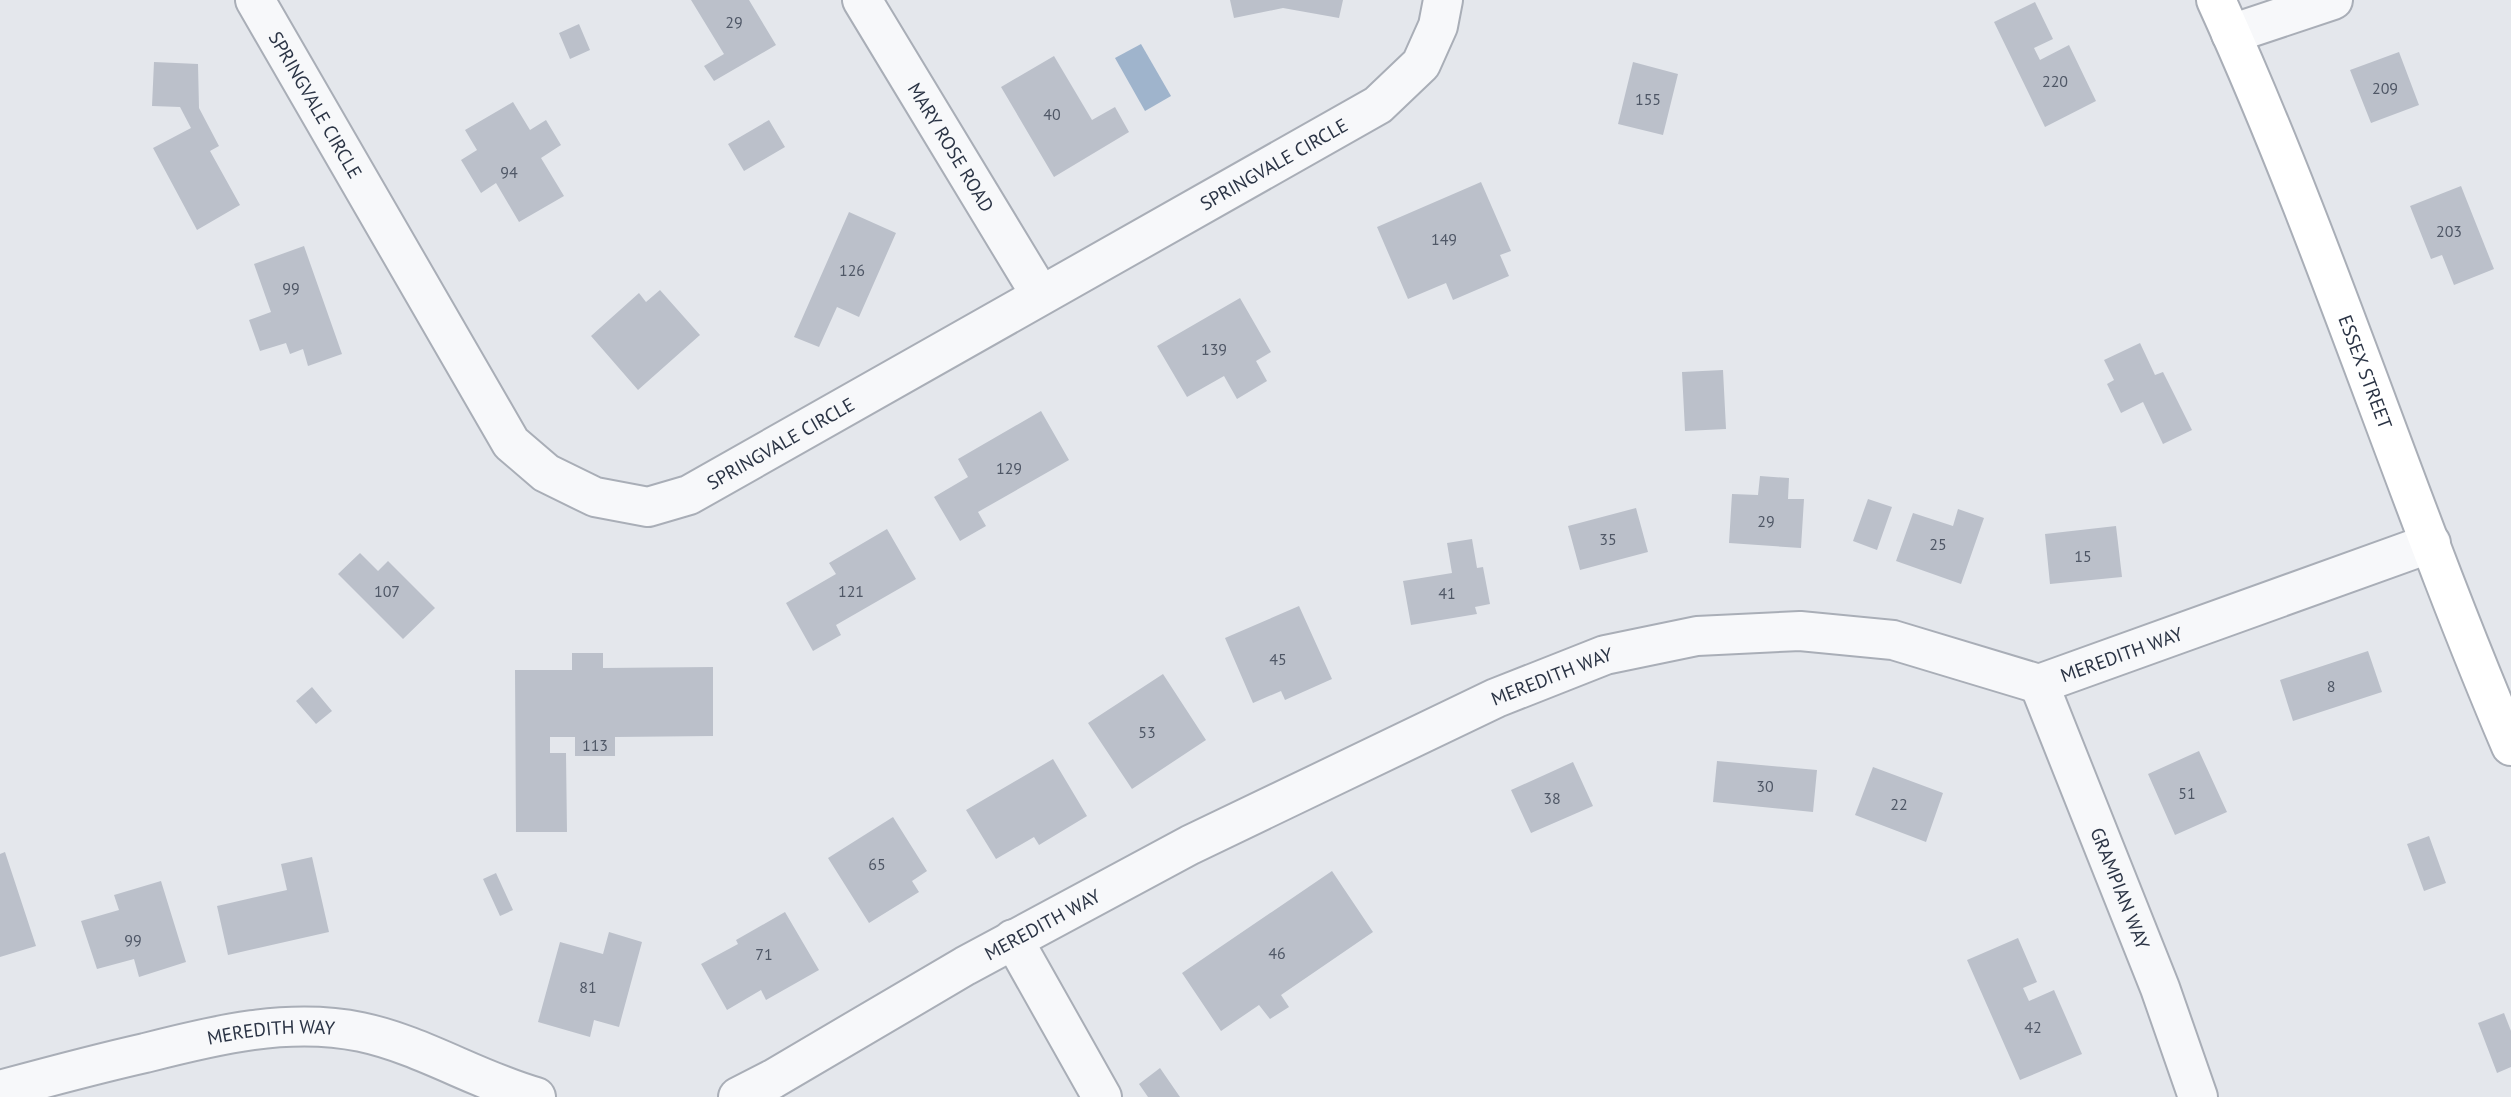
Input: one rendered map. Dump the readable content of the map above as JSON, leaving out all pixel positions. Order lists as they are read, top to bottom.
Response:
{
  "streets": {
    "street": [
      "SPRINGVALE CIRCLE",
      "MARY ROSE ROAD",
      "ESSEX STREET",
      "MEREDITH WAY",
      "GRAMPIAN WAY"
    ]
  },
  "crossings": [
    ["SPRINGVALE CIRCLE", "MARY ROSE ROAD"],
    ["ESSEX STREET", "MEREDITH WAY"],
    ["MEREDITH WAY", "GRAMPIAN WAY"]
  ],
  "house_numbers": [
    "29",
    "220",
    "209",
    "155",
    "40",
    "94",
    "203",
    "149",
    "126",
    "99",
    "139",
    "129",
    "29",
    "35",
    "25",
    "15",
    "107",
    "121",
    "41",
    "45",
    "8",
    "53",
    "113",
    "30",
    "51",
    "38",
    "22",
    "65",
    "99",
    "46",
    "71",
    "81",
    "42"
  ]
}
